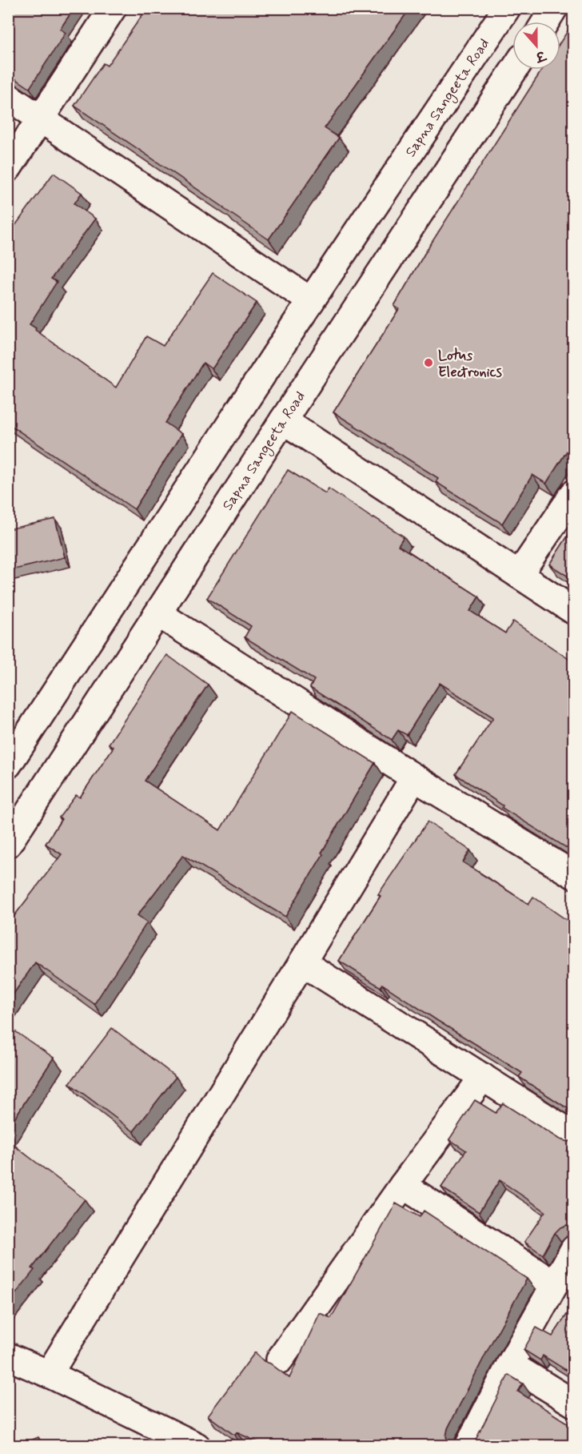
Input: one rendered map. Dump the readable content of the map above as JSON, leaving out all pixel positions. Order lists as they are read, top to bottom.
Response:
{
  "streets": {
    "street": ["Sapna Sangeeta Road"]
  },
  "places": ["Lotus Electronics"],
  "north": "bottom"
}
